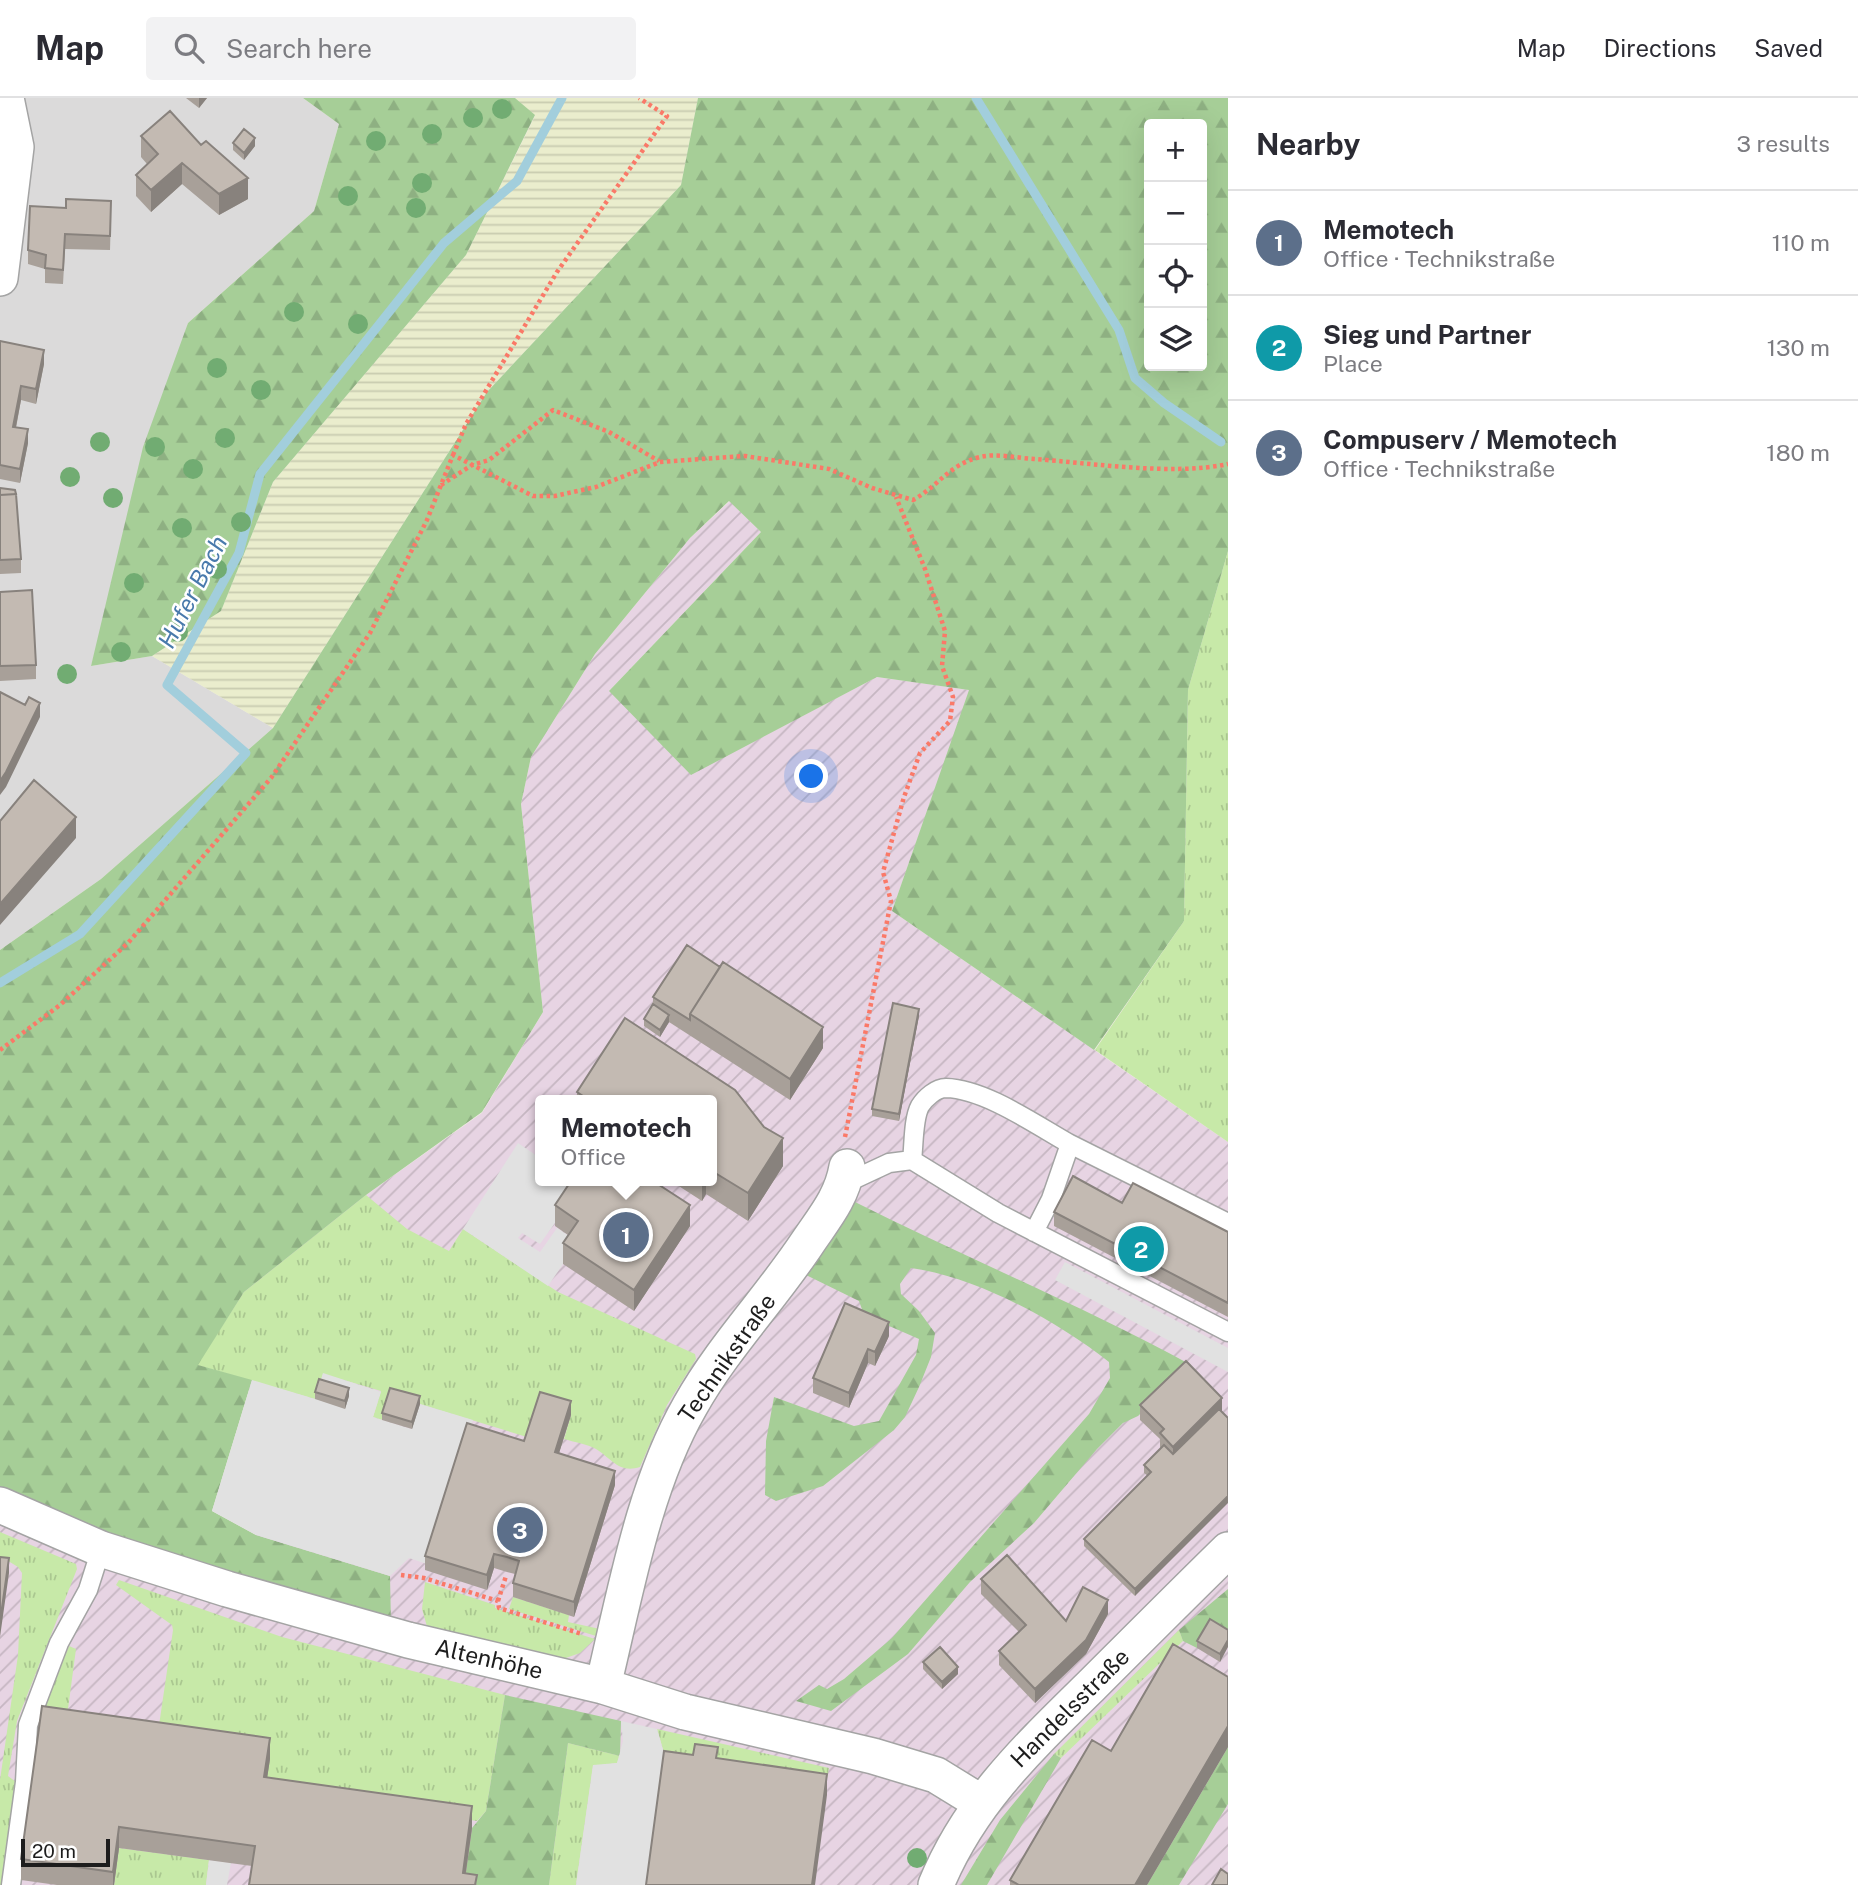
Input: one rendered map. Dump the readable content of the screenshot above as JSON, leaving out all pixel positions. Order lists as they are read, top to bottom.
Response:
{
  "streets": {
    "street": ["Technikstraße", "Altenhöhe", "Handelsstraße"]
  },
  "crossings": [
    ["Technikstraße", "Altenhöhe"],
    ["Altenhöhe", "Handelsstraße"]
  ],
  "water": ["Hufer Bach"],
  "scale_bar": "20 m",
  "page": {
    "header": "Map",
    "search": "Search here",
    "nav": ["Map", "Directions", "Saved"],
    "heading": ["Nearby", "3 results"],
    "map_buttons": ["+", "−"],
    "list": [
      {
        "mark": "1",
        "name": "Memotech",
        "note": "Office · Technikstraße",
        "value": "110 m"
      },
      {
        "mark": "2",
        "name": "Sieg und Partner",
        "note": "Place",
        "value": "130 m"
      },
      {
        "mark": "3",
        "name": "Compuserv / Memotech",
        "note": "Office · Technikstraße",
        "value": "180 m"
      }
    ],
    "popup": ["Memotech", "Office"],
    "pins": ["1", "2", "3"],
    "scale": "20 m"
  }
}
